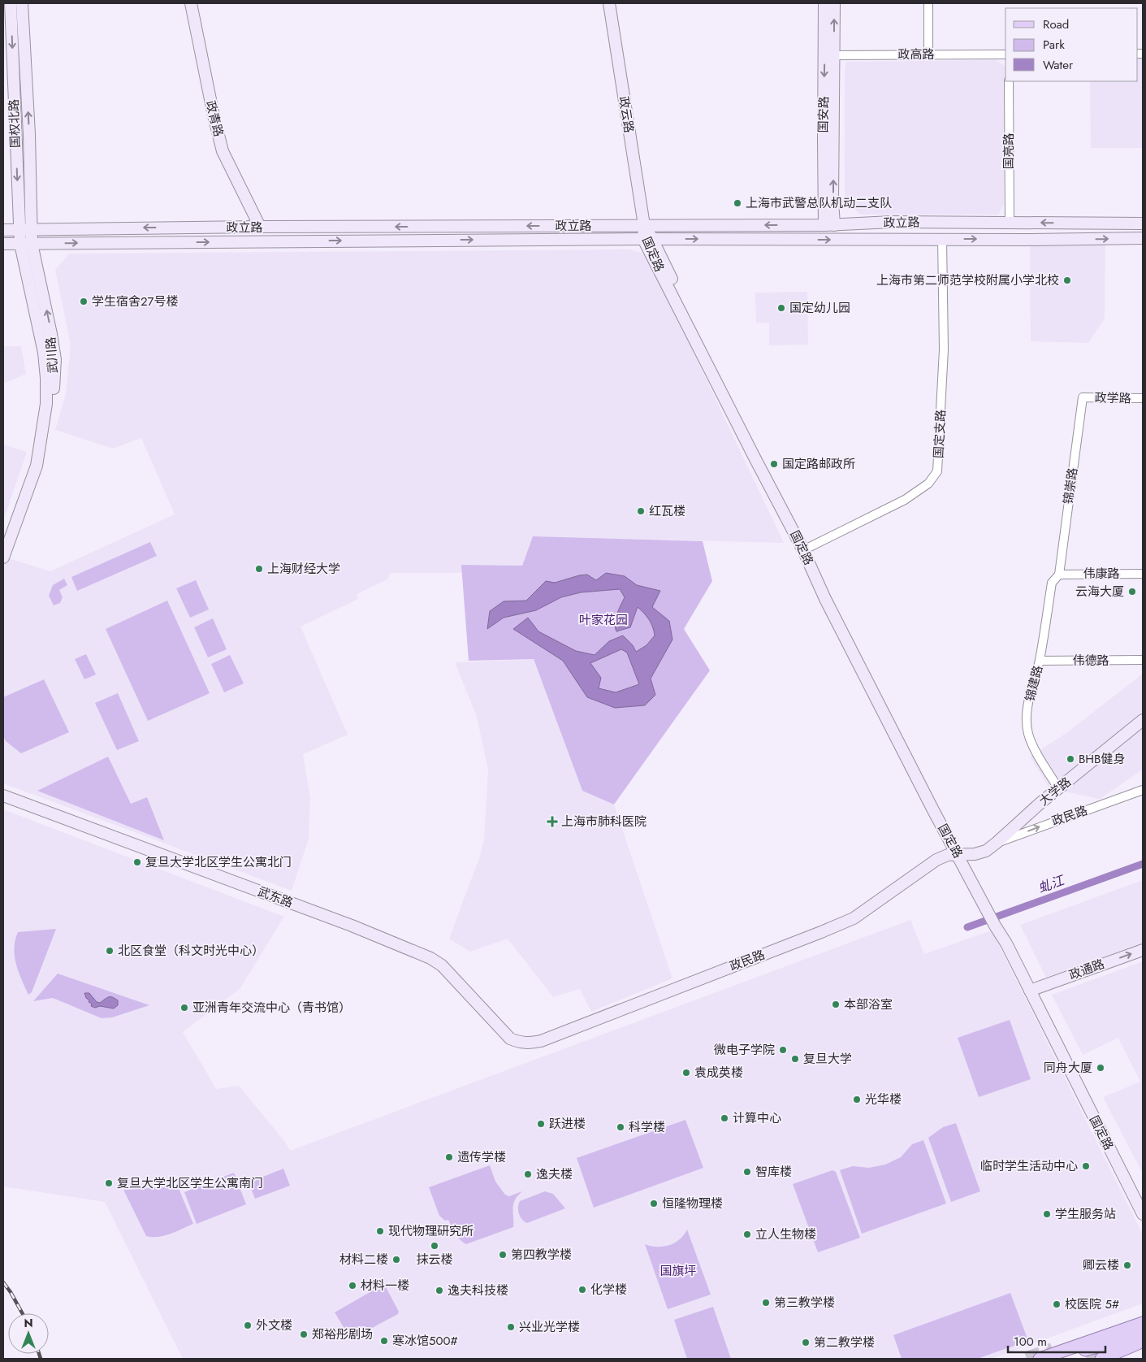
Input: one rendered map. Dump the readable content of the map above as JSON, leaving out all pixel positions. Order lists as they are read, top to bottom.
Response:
{
  "streets": {
    "street": [
      "政高路",
      "政云路",
      "国安路",
      "政青路",
      "国权北路",
      "国亮路",
      "政立路",
      "国定路",
      "武川路",
      "政学路",
      "国定支路",
      "锦崇路",
      "伟康路",
      "伟德路",
      "锦建路",
      "大学路",
      "政民路",
      "武东路",
      "政通路"
    ]
  },
  "crossings": [
    ["政高路", "国安路"],
    ["政云路", "政立路"],
    ["政云路", "国定路"],
    ["国安路", "政立路"],
    ["政青路", "政立路"],
    ["国权北路", "政立路"],
    ["国权北路", "武川路"],
    ["国亮路", "政立路"],
    ["政立路", "国定路"],
    ["政立路", "武川路"],
    ["政立路", "国定支路"],
    ["国定路", "国定支路"],
    ["国定路", "大学路"],
    ["国定路", "政民路"],
    ["国定路", "政通路"],
    ["政学路", "锦崇路"],
    ["锦崇路", "伟康路"],
    ["锦崇路", "锦建路"],
    ["伟康路", "锦建路"],
    ["伟德路", "锦建路"],
    ["锦建路", "大学路"],
    ["大学路", "政民路"],
    ["政民路", "武东路"]
  ],
  "one_way": ["武川路", "政通路"],
  "water": ["虬江"],
  "parks": ["叶家花园", "国旗坪"],
  "places": {
    "other": [
      "上海市武警总队机动二支队",
      "上海市第二师范学校附属小学北校",
      "学生宿舍27号楼",
      "国定幼儿园",
      "国定路邮政所",
      "红瓦楼",
      "上海财经大学",
      "云海大厦",
      "BHB健身",
      "复旦大学北区学生公寓北门",
      "北区食堂（科文时光中心）",
      "本部浴室",
      "亚洲青年交流中心（青书馆）",
      "微电子学院",
      "复旦大学",
      "同舟大厦",
      "袁成英楼",
      "光华楼",
      "计算中心",
      "跃进楼",
      "科学楼",
      "遗传学楼",
      "临时学生活动中心",
      "智库楼",
      "逸夫楼",
      "复旦大学北区学生公寓南门",
      "恒隆物理楼",
      "学生服务站",
      "现代物理研究所",
      "立人生物楼",
      "抹云楼",
      "第四教学楼",
      "材料二楼",
      "卿云楼",
      "材料一楼",
      "化学楼",
      "逸夫科技楼",
      "第三教学楼",
      "校医院 5#",
      "外文楼",
      "兴业光学楼",
      "郑裕彤剧场‌",
      "寒冰馆500#",
      "第二教学楼"
    ],
    "health": ["上海市肺科医院"]
  },
  "legend": ["Road", "Park", "Water"],
  "scale_bar": "100 m",
  "north": "top"
}
